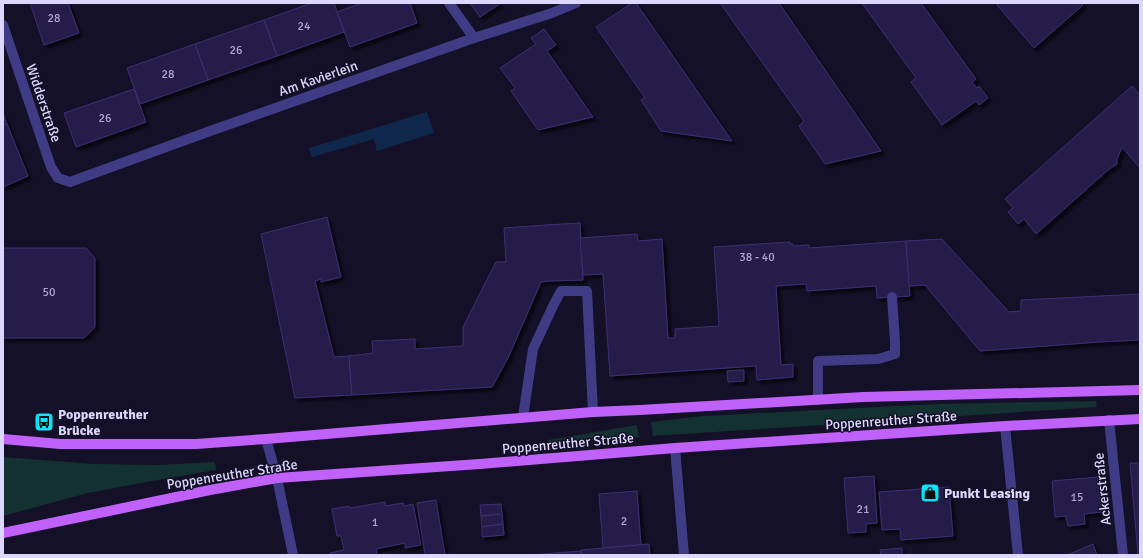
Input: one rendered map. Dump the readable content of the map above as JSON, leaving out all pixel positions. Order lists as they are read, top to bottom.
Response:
{
  "streets": {
    "main road": ["Poppenreuther Straße"],
    "street": ["Am Kavierlein", "Widderstraße", "Ackerstraße"]
  },
  "crossings": [
    ["Am Kavierlein", "Widderstraße"],
    ["Poppenreuther Straße", "Ackerstraße"]
  ],
  "places": {
    "bus stop": ["Poppenreuther Brücke"],
    "shop": ["Punkt Leasing"]
  },
  "house_numbers": [
    "28",
    "24",
    "26",
    "28",
    "26",
    "38 - 40",
    "50",
    "15",
    "21",
    "2",
    "1"
  ]
}
